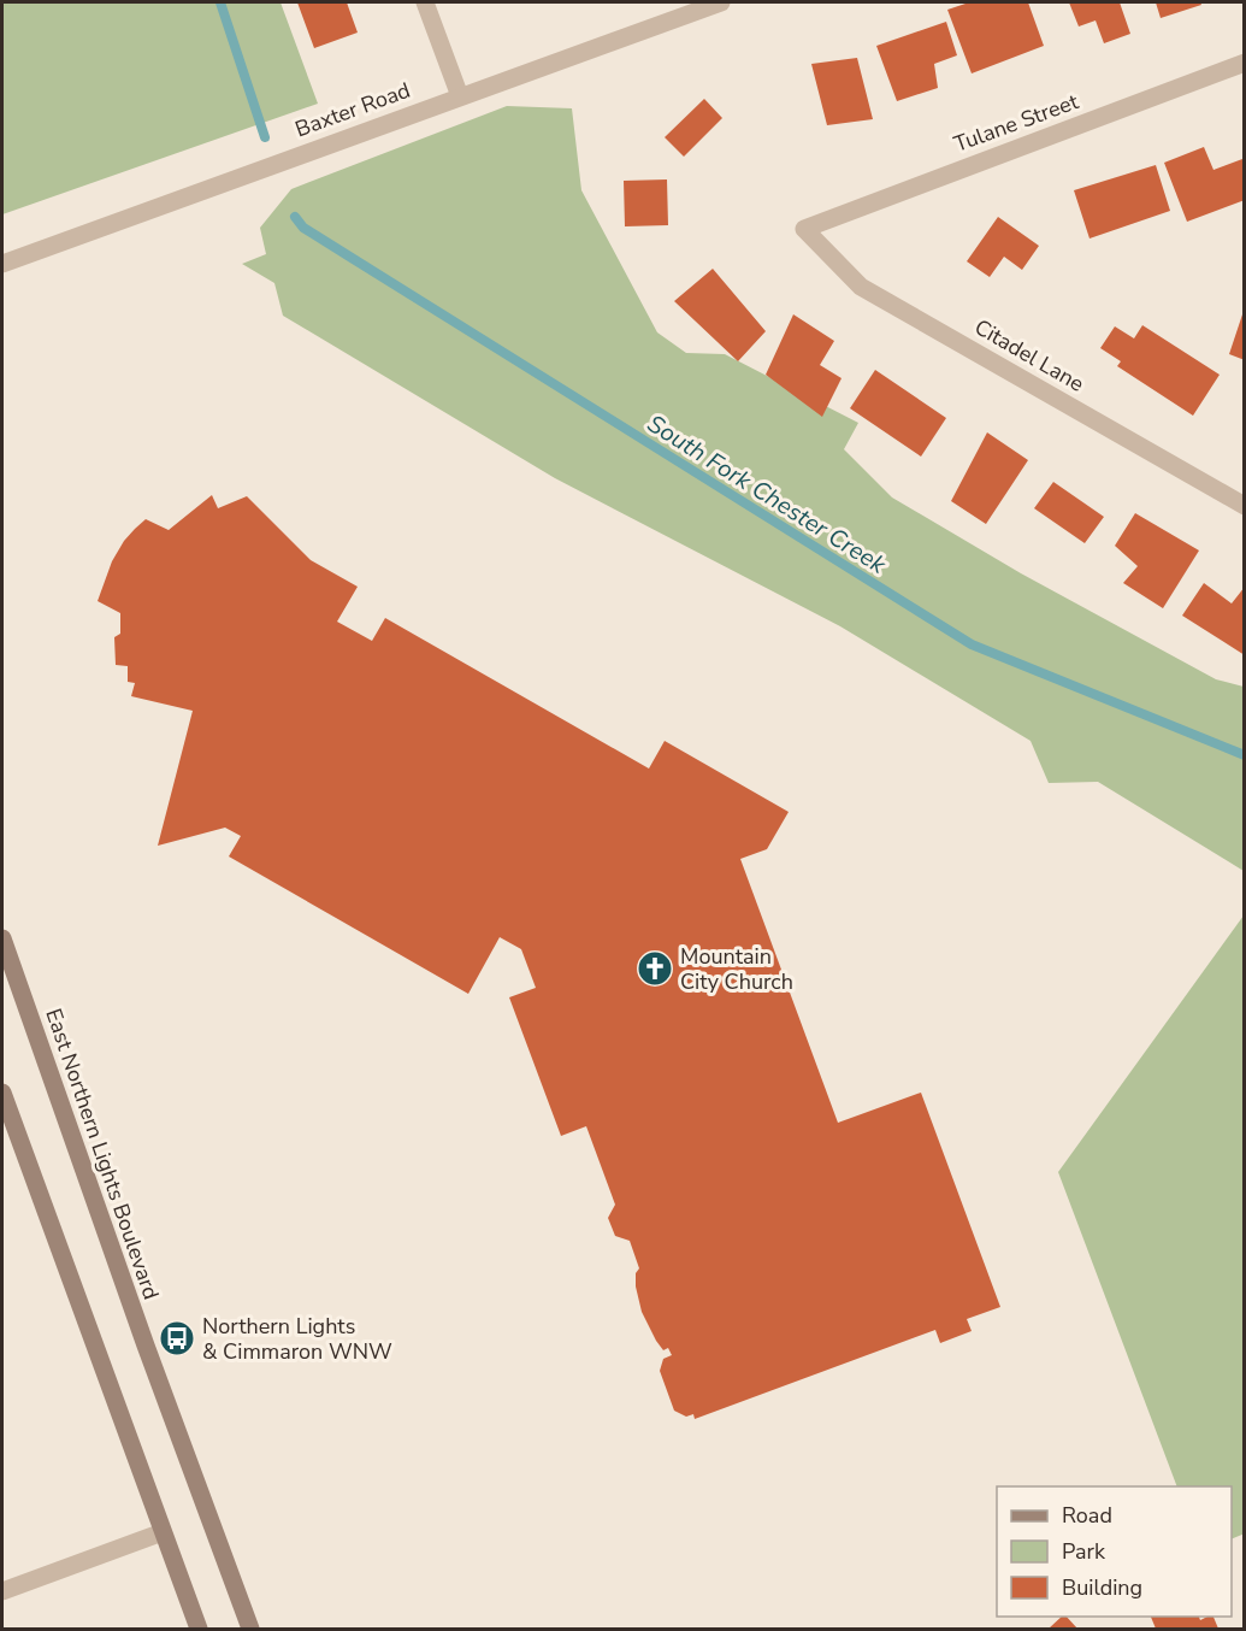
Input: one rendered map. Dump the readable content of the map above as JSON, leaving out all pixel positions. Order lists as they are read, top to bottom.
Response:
{
  "streets": {
    "main road": ["East Northern Lights Boulevard"],
    "street": ["Baxter Road", "Tulane Street", "Citadel Lane"]
  },
  "crossings": [
    ["Tulane Street", "Citadel Lane"]
  ],
  "water": ["South Fork Chester Creek"],
  "places": {
    "church": ["Mountain City Church"],
    "bus stop": ["Northern Lights & Cimmaron WNW"]
  },
  "legend": ["Road", "Park", "Building"]
}
